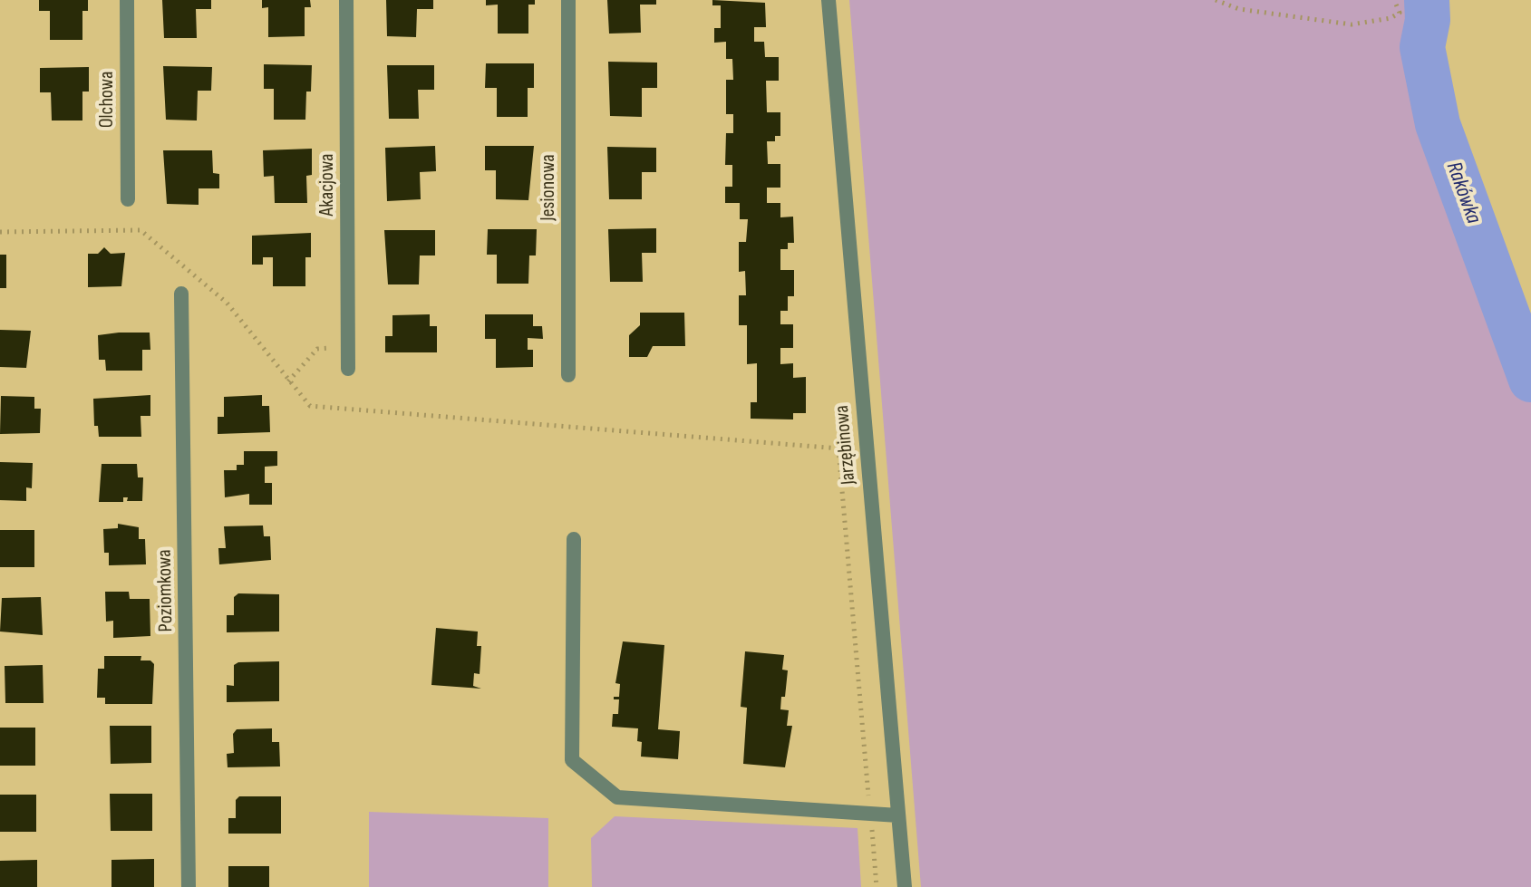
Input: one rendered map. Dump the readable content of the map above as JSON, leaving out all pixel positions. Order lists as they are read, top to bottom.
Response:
{
  "streets": {
    "street": [
      "Olchowa",
      "Akacjowa",
      "Jesionowa",
      "Jarzębinowa",
      "Poziomkowa"
    ]
  },
  "water": ["Rakówka"]
}
